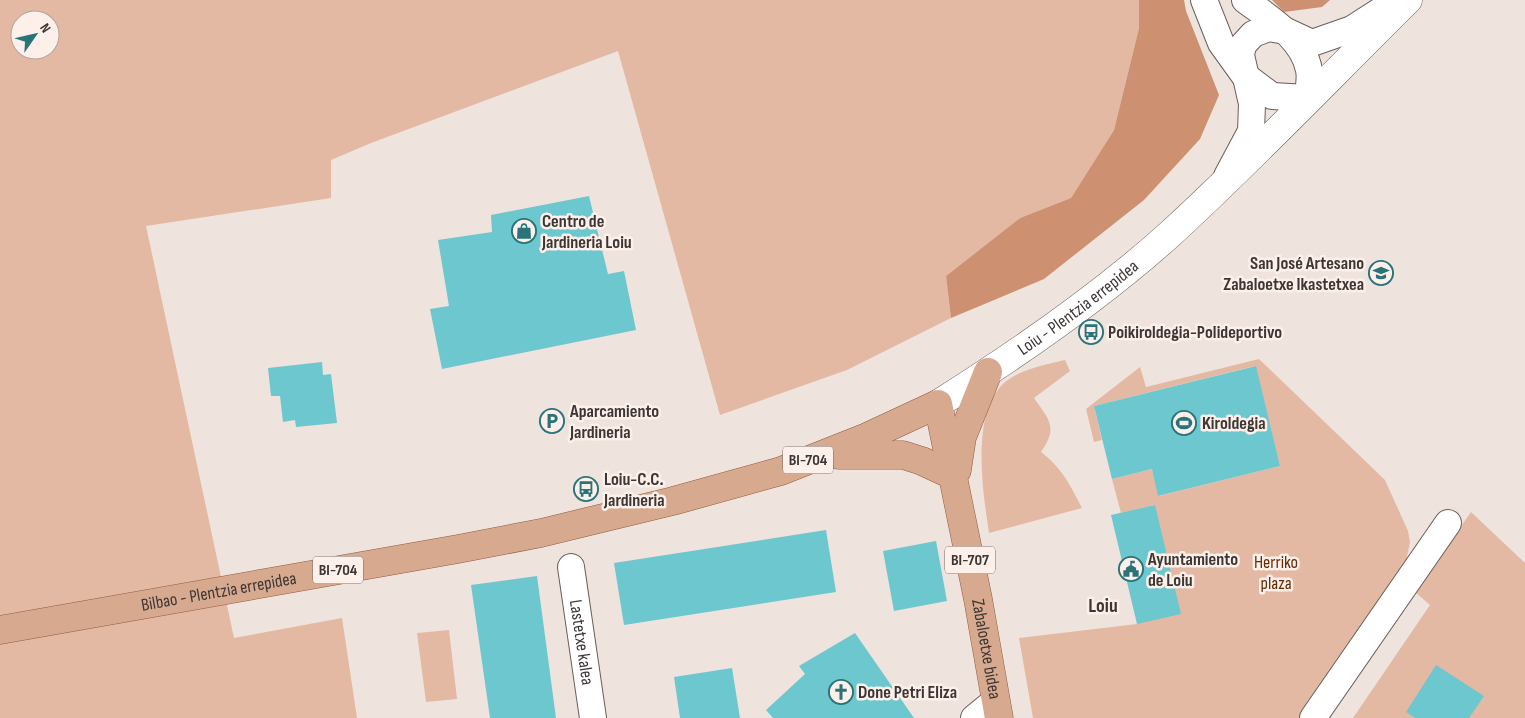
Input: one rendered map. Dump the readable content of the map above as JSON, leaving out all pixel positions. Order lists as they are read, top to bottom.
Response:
{
  "streets": {
    "main road": [
      "Loiu - Plentzia errepidea",
      "BI-704",
      "BI-707",
      "Bilbao - Plentzia errepidea",
      "Zabaloetxe bidea"
    ],
    "street": ["Lastetxe kalea"]
  },
  "crossings": [
    ["Loiu - Plentzia errepidea", "Bilbao - Plentzia errepidea"],
    ["Loiu - Plentzia errepidea", "Zabaloetxe bidea"]
  ],
  "districts": ["Loiu"],
  "parks": ["Herriko plaza"],
  "places": {
    "shop": ["Centro de Jardineria Loiu"],
    "school or university": ["San José Artesano Zabaloetxe Ikastetxea"],
    "bus stop": ["Poikiroldegia-Polideportivo", "Loiu-C.C. Jardineria"],
    "parking": ["Aparcamiento Jardineria"],
    "sports": ["Kiroldegia"],
    "public building": ["Ayuntamiento de Loiu"],
    "church": ["Done Petri Eliza"]
  },
  "north": "top right"
}
